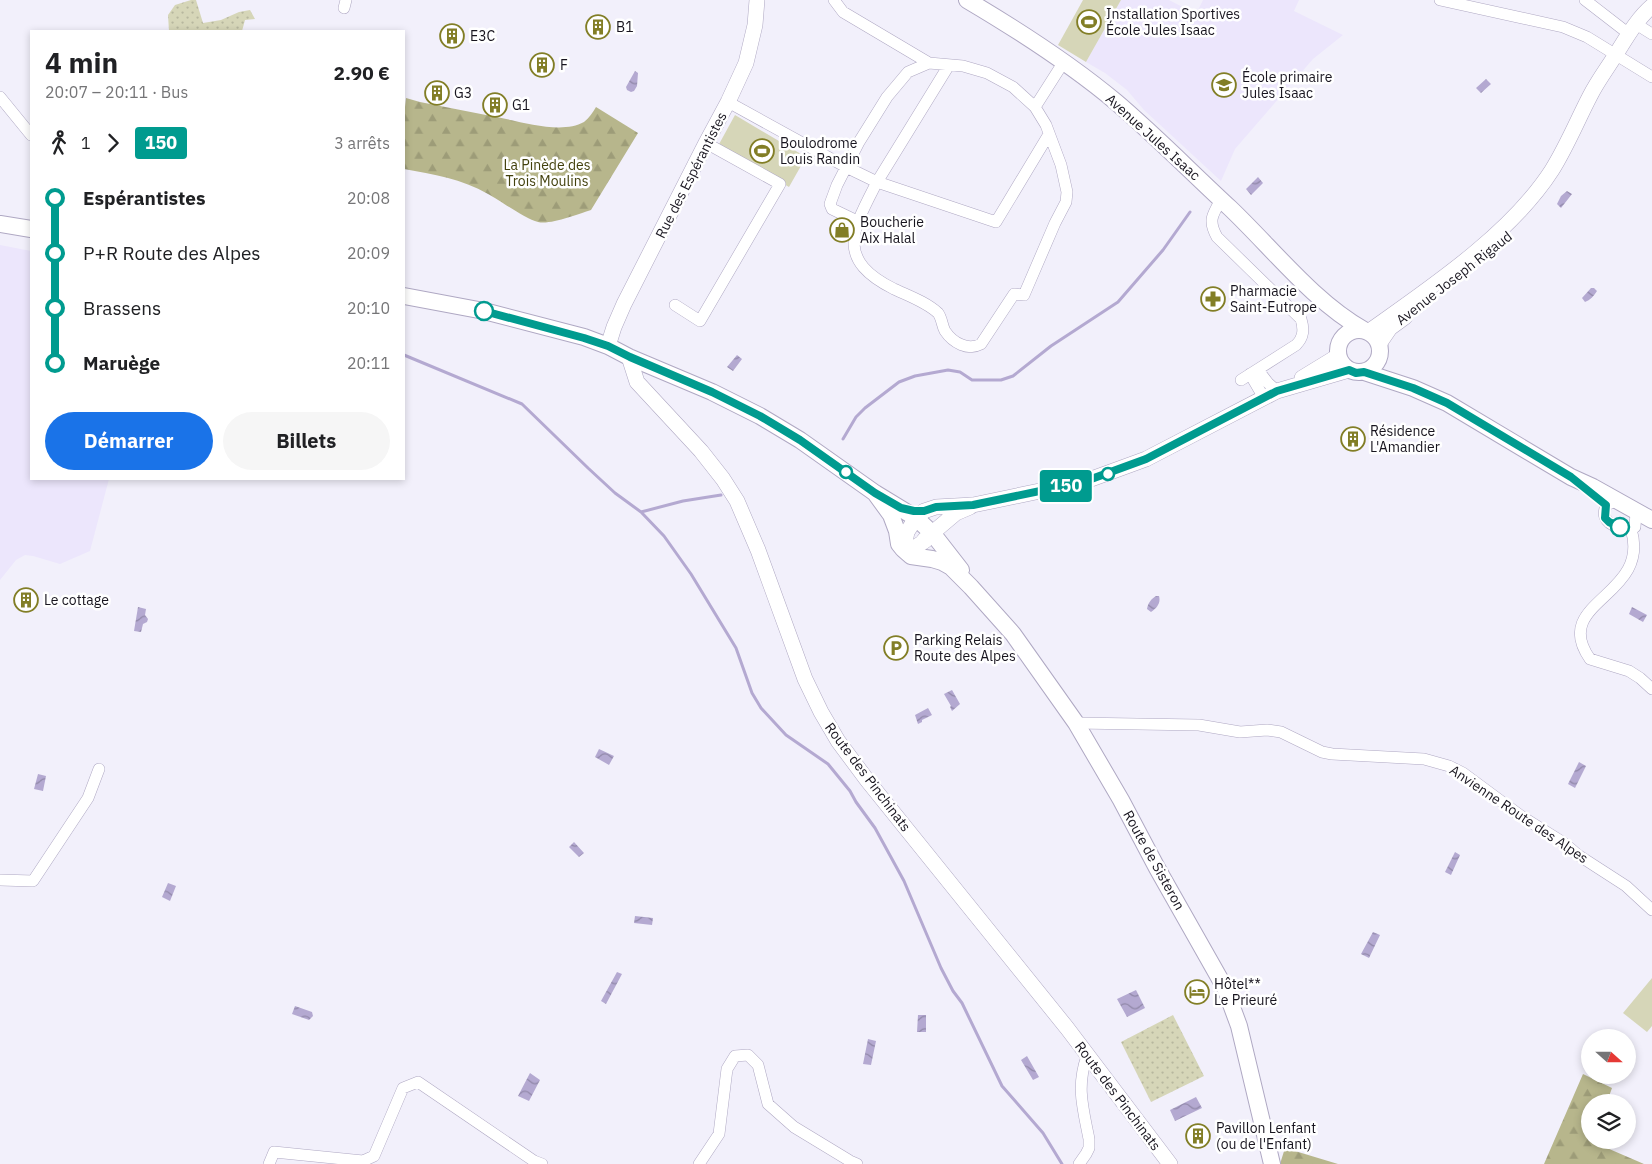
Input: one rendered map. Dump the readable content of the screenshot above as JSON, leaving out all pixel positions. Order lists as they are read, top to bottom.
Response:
{
  "streets": {
    "main road": ["Avenue Jules Isaac", "Route de Sisteron"],
    "street": [
      "Rue des Espérantistes",
      "Avenue Joseph Rigaud",
      "Route des Pinchinats",
      "Anvienne Route des Alpes"
    ]
  },
  "crossings": [
    ["Avenue Jules Isaac", "Avenue Joseph Rigaud"],
    ["Rue des Espérantistes", "Route de Sisteron"],
    ["Route des Pinchinats", "Route de Sisteron"],
    ["Anvienne Route des Alpes", "Route de Sisteron"]
  ],
  "parks": ["La Pinède des Trois Moulins"],
  "places": {
    "sports": ["Installation Sportives École Jules Isaac", "Boulodrome Louis Randin"],
    "building": [
      "B1",
      "E3C",
      "F",
      "G3",
      "G1",
      "Résidence L'Amandier",
      "Le cottage",
      "Pavillon Lenfant (ou de l'Enfant)"
    ],
    "school or university": ["École primaire Jules Isaac"],
    "shop": ["Boucherie Aix Halal"],
    "pharmacy": ["Pharmacie Saint-Eutrope"],
    "parking": ["Parking Relais Route des Alpes"],
    "hotel": ["Hôtel** Le Prieuré"]
  },
  "lines": ["bus line 150"],
  "north": "right",
  "page": {
    "on_map": "150",
    "heading": ["4 min", "20:07 – 20:11 · Bus", "2.90 €"],
    "legs": ["1", "150", "3 arrêts"],
    "list": [
      {
        "name": "Espérantistes",
        "value": "20:08"
      },
      {
        "name": "P+R Route des Alpes",
        "value": "20:09"
      },
      {
        "name": "Brassens",
        "value": "20:10"
      },
      {
        "name": "Maruège",
        "value": "20:11"
      }
    ],
    "buttons": ["Démarrer", "Billets"]
  }
}
